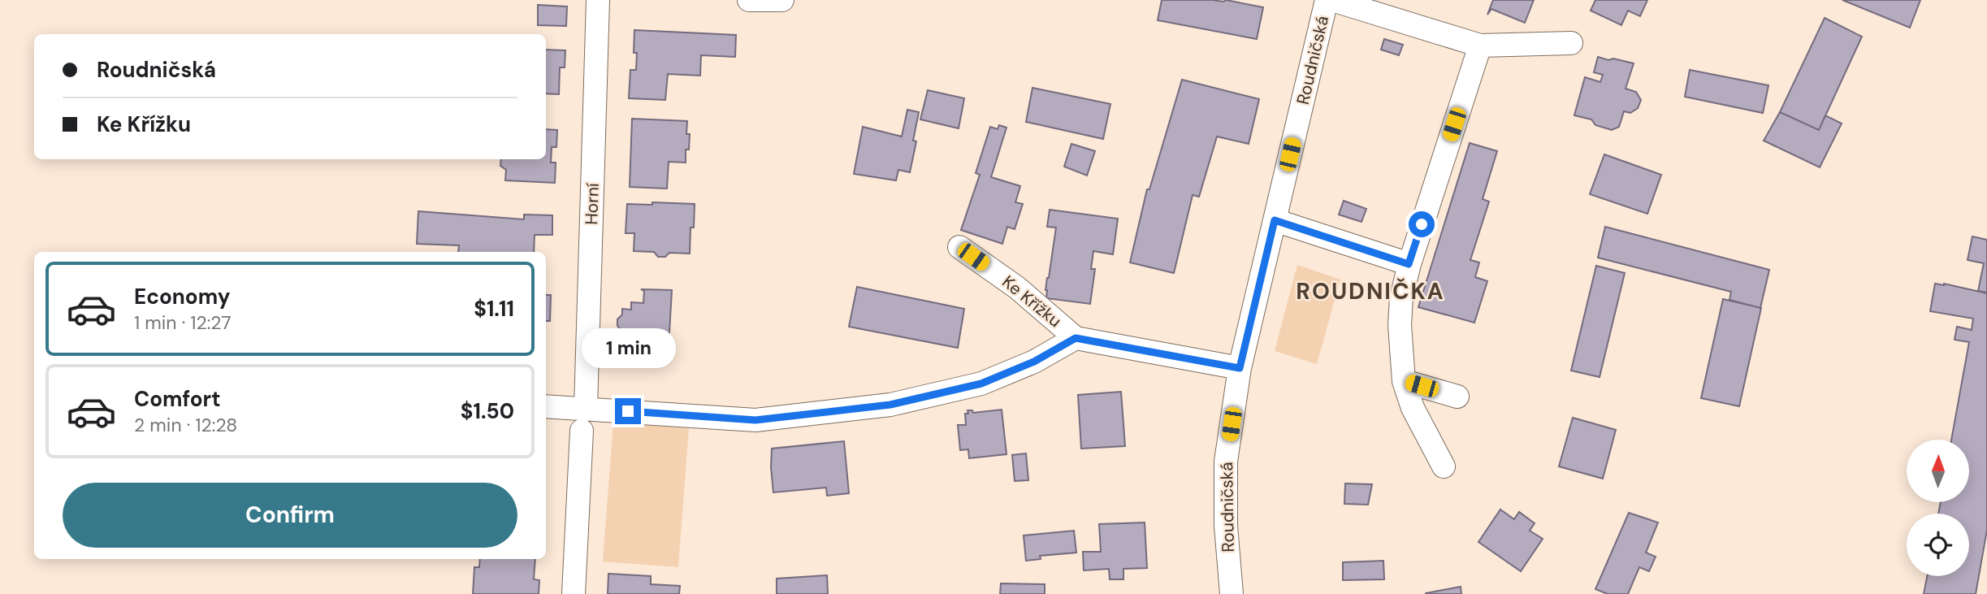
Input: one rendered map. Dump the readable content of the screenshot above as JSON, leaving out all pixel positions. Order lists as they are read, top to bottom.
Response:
{
  "streets": {
    "street": ["Roudničská", "Horní", "Ke Křížku"]
  },
  "crossings": [
    ["Roudničská", "Ke Křížku"],
    ["Horní", "Ke Křížku"]
  ],
  "districts": ["ROUDNIČKA"],
  "north": "top",
  "page": {
    "banner": ["Roudničská", "Ke Křížku"],
    "list": [
      {
        "name": "Economy",
        "note": "1 min · 12:27",
        "value": "$1.11"
      },
      {
        "name": "Comfort",
        "note": "2 min · 12:28",
        "value": "$1.50"
      }
    ],
    "bubble": "1 min",
    "buttons": "Confirm"
  }
}
